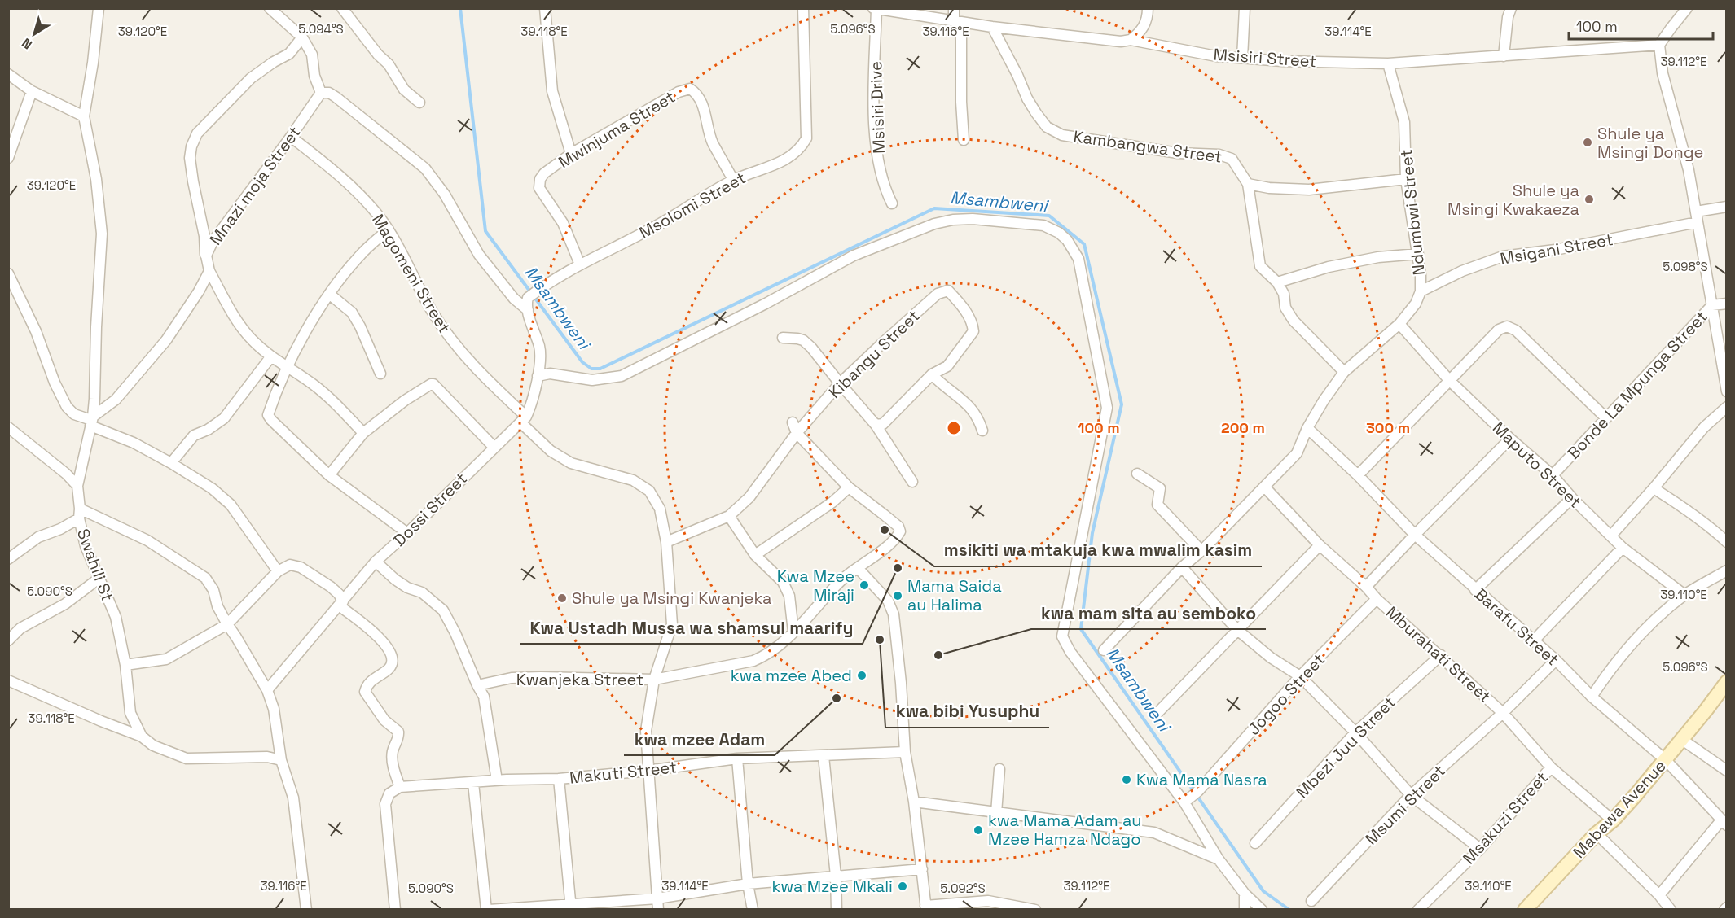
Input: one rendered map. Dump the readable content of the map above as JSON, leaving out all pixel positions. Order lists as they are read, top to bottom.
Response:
{
  "streets": {
    "street": [
      "Msisiri Street",
      "Msisiri Drive",
      "Mwinjuma Street",
      "Kambangwa Street",
      "Mnazi moja Street",
      "Msolomi Street",
      "Ndumbwi Street",
      "Msigani Street",
      "Magomeni Street",
      "Kibangu Street",
      "Bonde La Mpunga Street",
      "Maputo Street",
      "Dossi Street",
      "Swahili St",
      "Barafu Street",
      "Mburahati Street",
      "Kwanjeka Street",
      "Jogoo Street",
      "Mbezi Juu Street",
      "Makuti Street",
      "Msumi Street",
      "Mabawa Avenue",
      "Msakuzi Street"
    ]
  },
  "crossings": [
    ["Msisiri Street", "Msisiri Drive"],
    ["Msisiri Street", "Kambangwa Street"],
    ["Msisiri Street", "Ndumbwi Street"],
    ["Mwinjuma Street", "Msolomi Street"],
    ["Kambangwa Street", "Ndumbwi Street"],
    ["Mnazi moja Street", "Magomeni Street"],
    ["Msolomi Street", "Dossi Street"],
    ["Ndumbwi Street", "Msigani Street"],
    ["Ndumbwi Street", "Maputo Street"],
    ["Ndumbwi Street", "Barafu Street"],
    ["Ndumbwi Street", "Mburahati Street"],
    ["Magomeni Street", "Kibangu Street"],
    ["Magomeni Street", "Dossi Street"],
    ["Bonde La Mpunga Street", "Maputo Street"],
    ["Barafu Street", "Msumi Street"],
    ["Barafu Street", "Mabawa Avenue"],
    ["Mburahati Street", "Jogoo Street"],
    ["Mburahati Street", "Mbezi Juu Street"],
    ["Mburahati Street", "Msumi Street"],
    ["Mburahati Street", "Mabawa Avenue"],
    ["Mburahati Street", "Msakuzi Street"]
  ],
  "water": ["Msambweni"],
  "places": [
    "Shule ya Msingi Donge",
    "Shule ya Msingi Kwakaeza",
    "msikiti wa mtakuja kwa mwalim kasim",
    "Kwa Ustadh Mussa wa shamsul maarify",
    "Kwa Mzee Miraji",
    "Mama Saida au Halima",
    "Shule ya Msingi Kwanjeka",
    "kwa bibi Yusuphu",
    "kwa mam sita au semboko",
    "kwa mzee Abed",
    "kwa mzee Adam",
    "Kwa Mama Nasra",
    "kwa Mama Adam au Mzee Hamza Ndago",
    "kwa Mzee Mkali"
  ],
  "scale_bar": "100 m",
  "north": "bottom left",
  "coordinates": [
    "5.094°S",
    "5.096°S",
    "39.120°E",
    "39.118°E",
    "39.116°E",
    "39.114°E",
    "39.112°E",
    "5.098°S",
    "5.090°S",
    "39.110°E",
    "5.092°S"
  ],
  "rings": ["100 m", "200 m", "300 m"]
}
